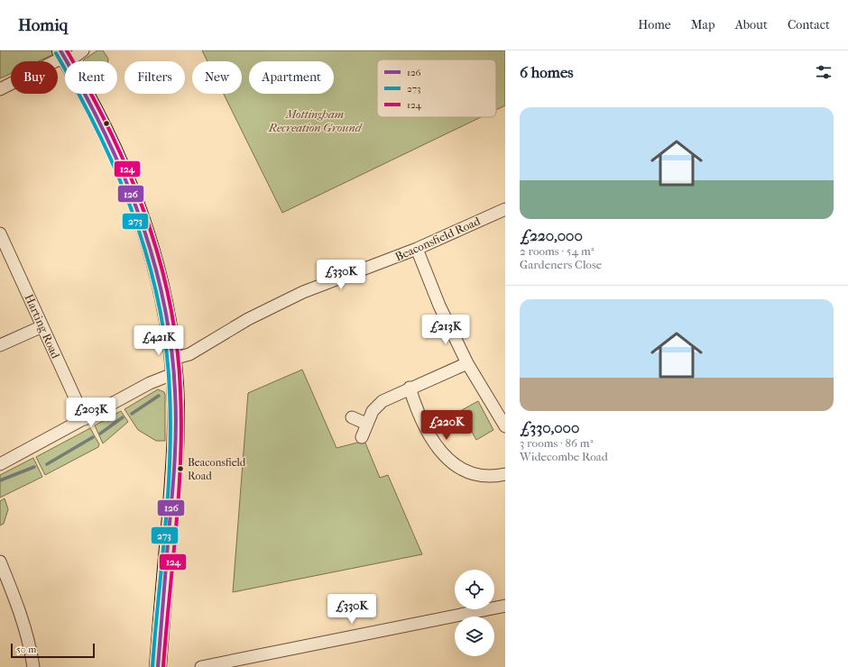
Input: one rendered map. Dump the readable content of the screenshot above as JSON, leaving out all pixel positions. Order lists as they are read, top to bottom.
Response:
{
  "streets": {
    "street": ["Beaconsfield Road", "Harting Road"]
  },
  "crossings": [
    ["Beaconsfield Road", "Harting Road"]
  ],
  "parks": ["Mottingham Recreation Ground"],
  "places": ["Beaconsfield Road"],
  "lines": ["transit line 126", "transit line 124", "transit line 273"],
  "legend": ["126", "273", "124"],
  "scale_bar": "50 m",
  "page": {
    "header": "Homiq",
    "nav": [
      "Home",
      "Map",
      "About",
      "Contact"
    ],
    "heading": "6 homes",
    "chip": [
      "Buy",
      "Rent",
      "Filters",
      "New",
      "Apartment"
    ],
    "list": [
      {
        "name": "£220,000",
        "note": "2 rooms · 54 m² · Gardeners Close"
      },
      {
        "name": "£330,000",
        "note": "3 rooms · 86 m² · Widecombe Road"
      }
    ],
    "price": [
      "£330K",
      "£213K",
      "£421K",
      "£203K",
      "£220K",
      "£330K"
    ],
    "scale": "50 m"
  }
}
